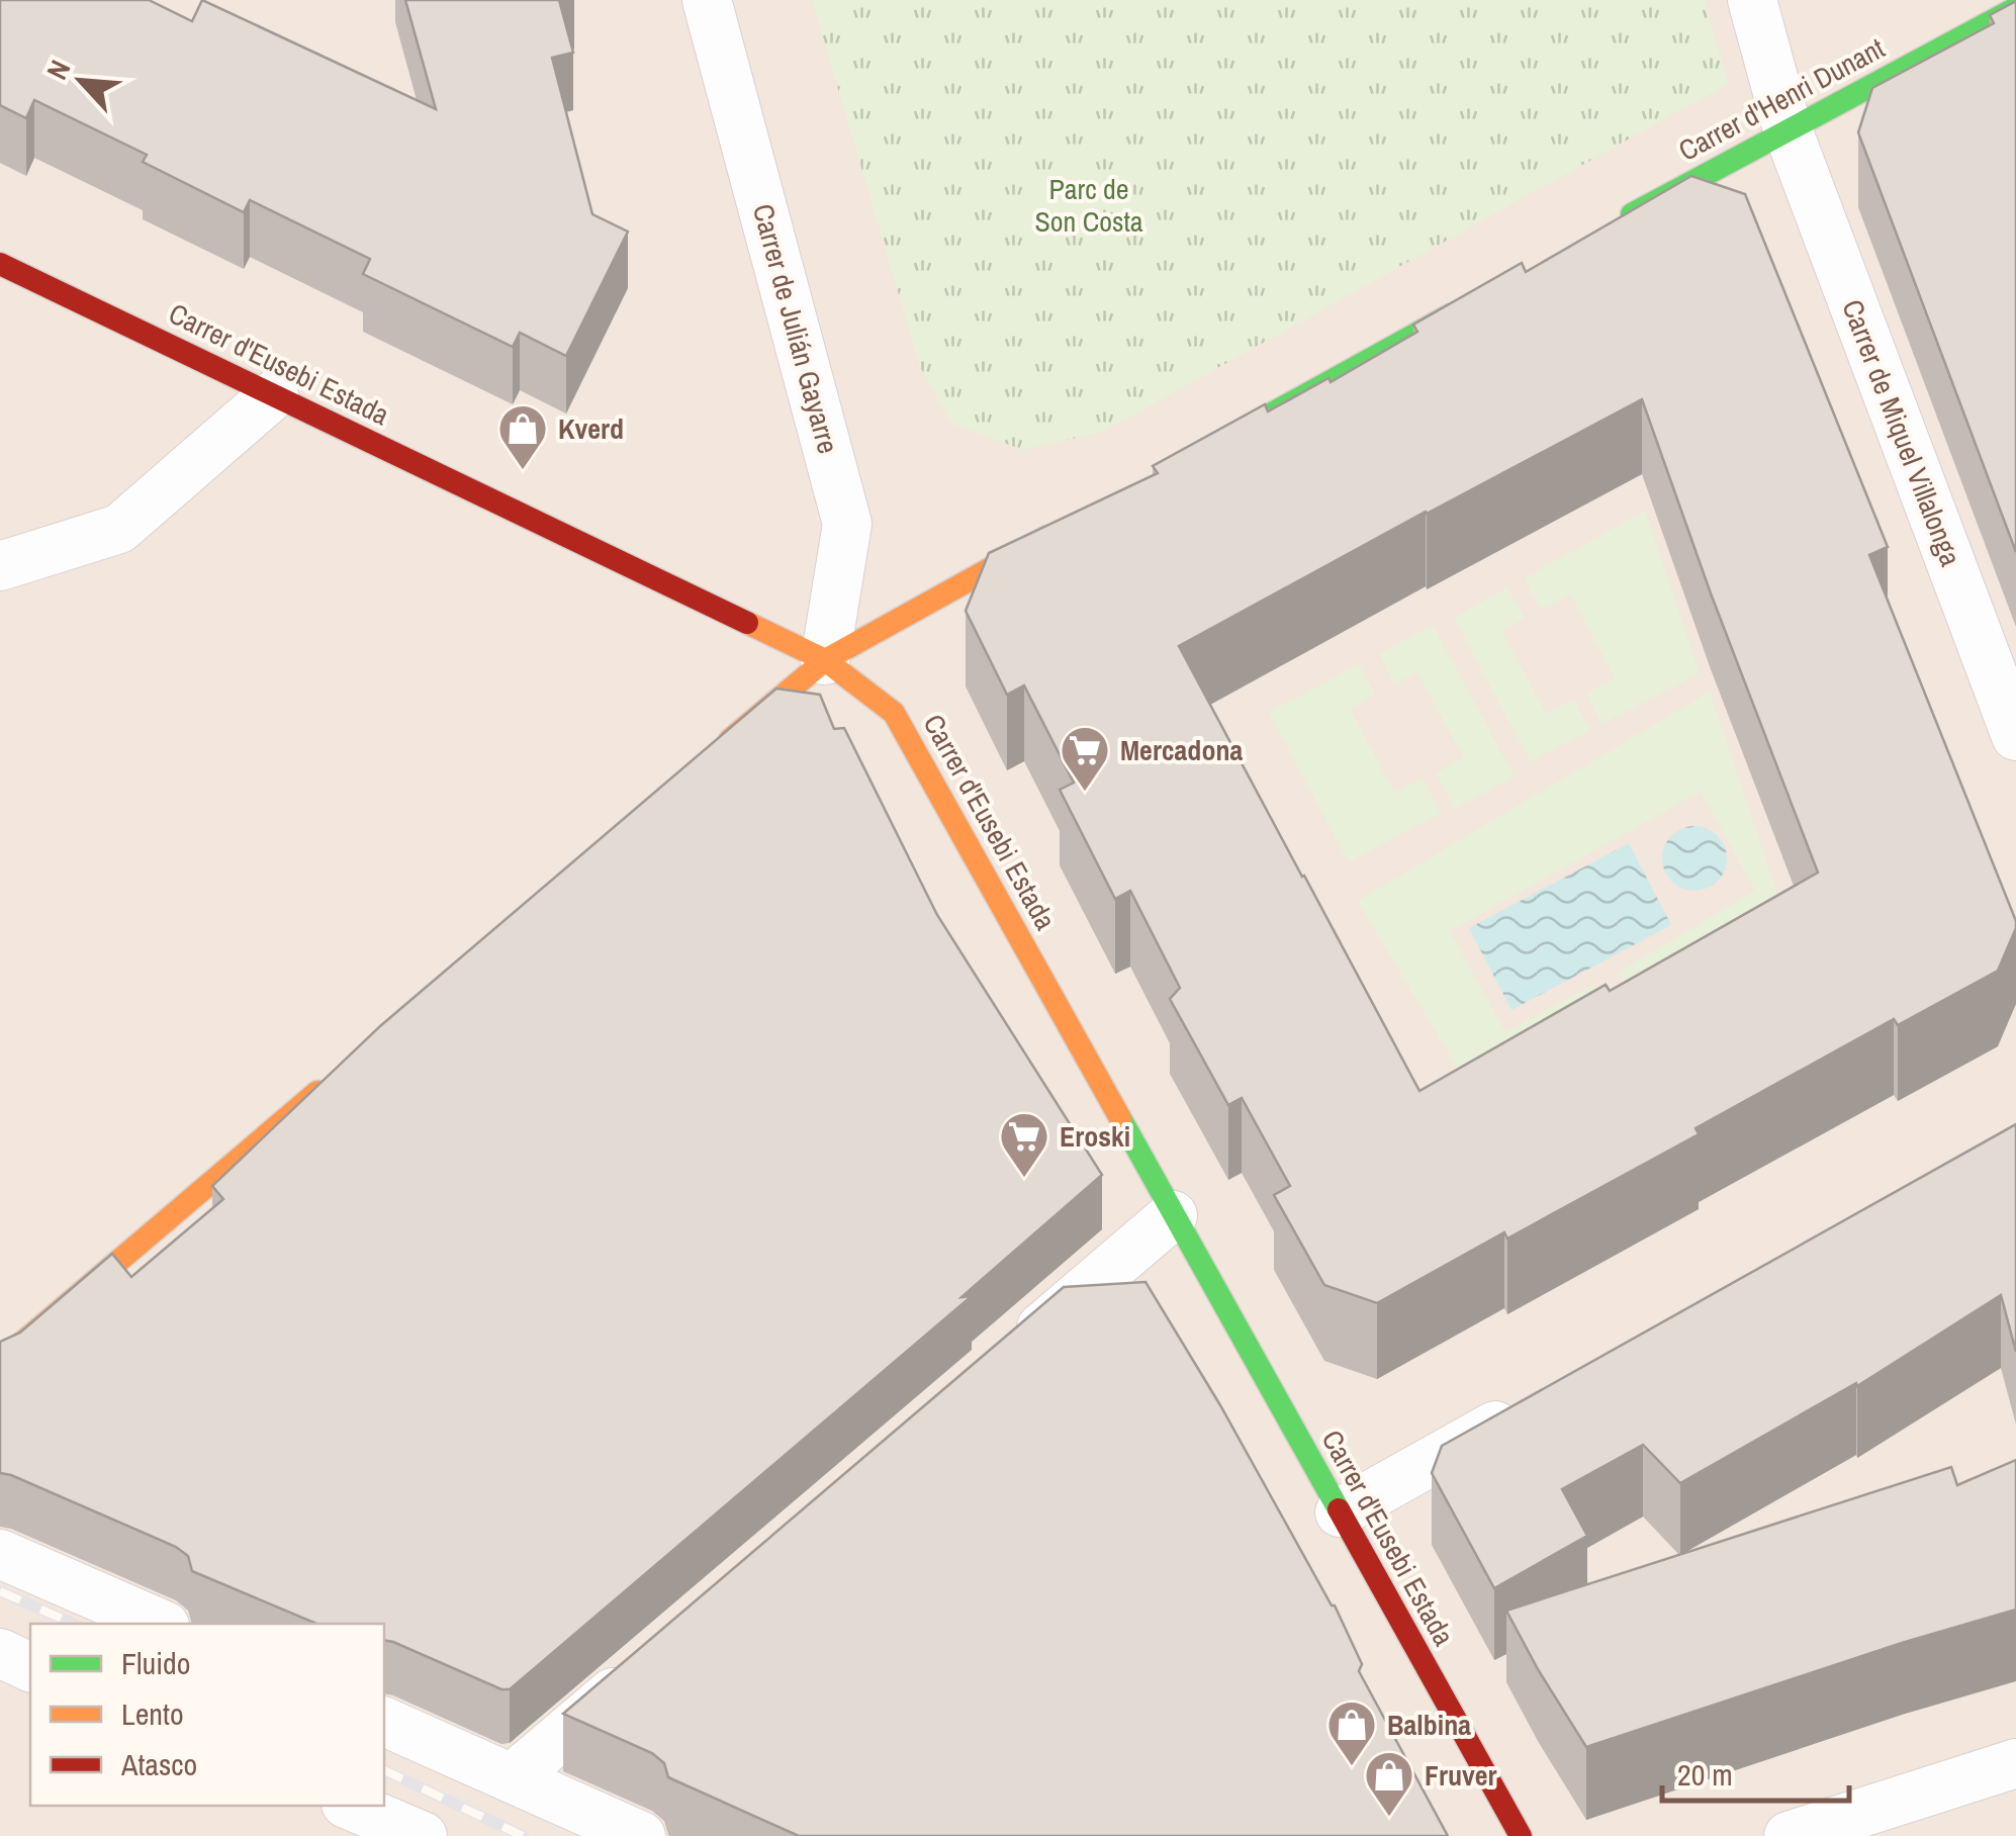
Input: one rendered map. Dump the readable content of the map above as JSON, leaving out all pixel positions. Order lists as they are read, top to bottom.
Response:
{
  "streets": {
    "main road": ["Carrer d'Henri Dunant", "Carrer d'Eusebi Estada"],
    "street": ["Carrer de Julián Gayarre", "Carrer de Miquel Villalonga"]
  },
  "crossings": [
    ["Carrer d'Henri Dunant", "Carrer de Miquel Villalonga"],
    ["Carrer de Julián Gayarre", "Carrer d'Eusebi Estada"]
  ],
  "parks": ["Parc de Son Costa"],
  "places": {
    "shop": ["Kverd", "Balbina", "Fruver"],
    "supermarket": ["Mercadona", "Eroski"]
  },
  "legend": ["Fluido", "Lento", "Atasco"],
  "scale_bar": "20 m",
  "north": "top left"
}
